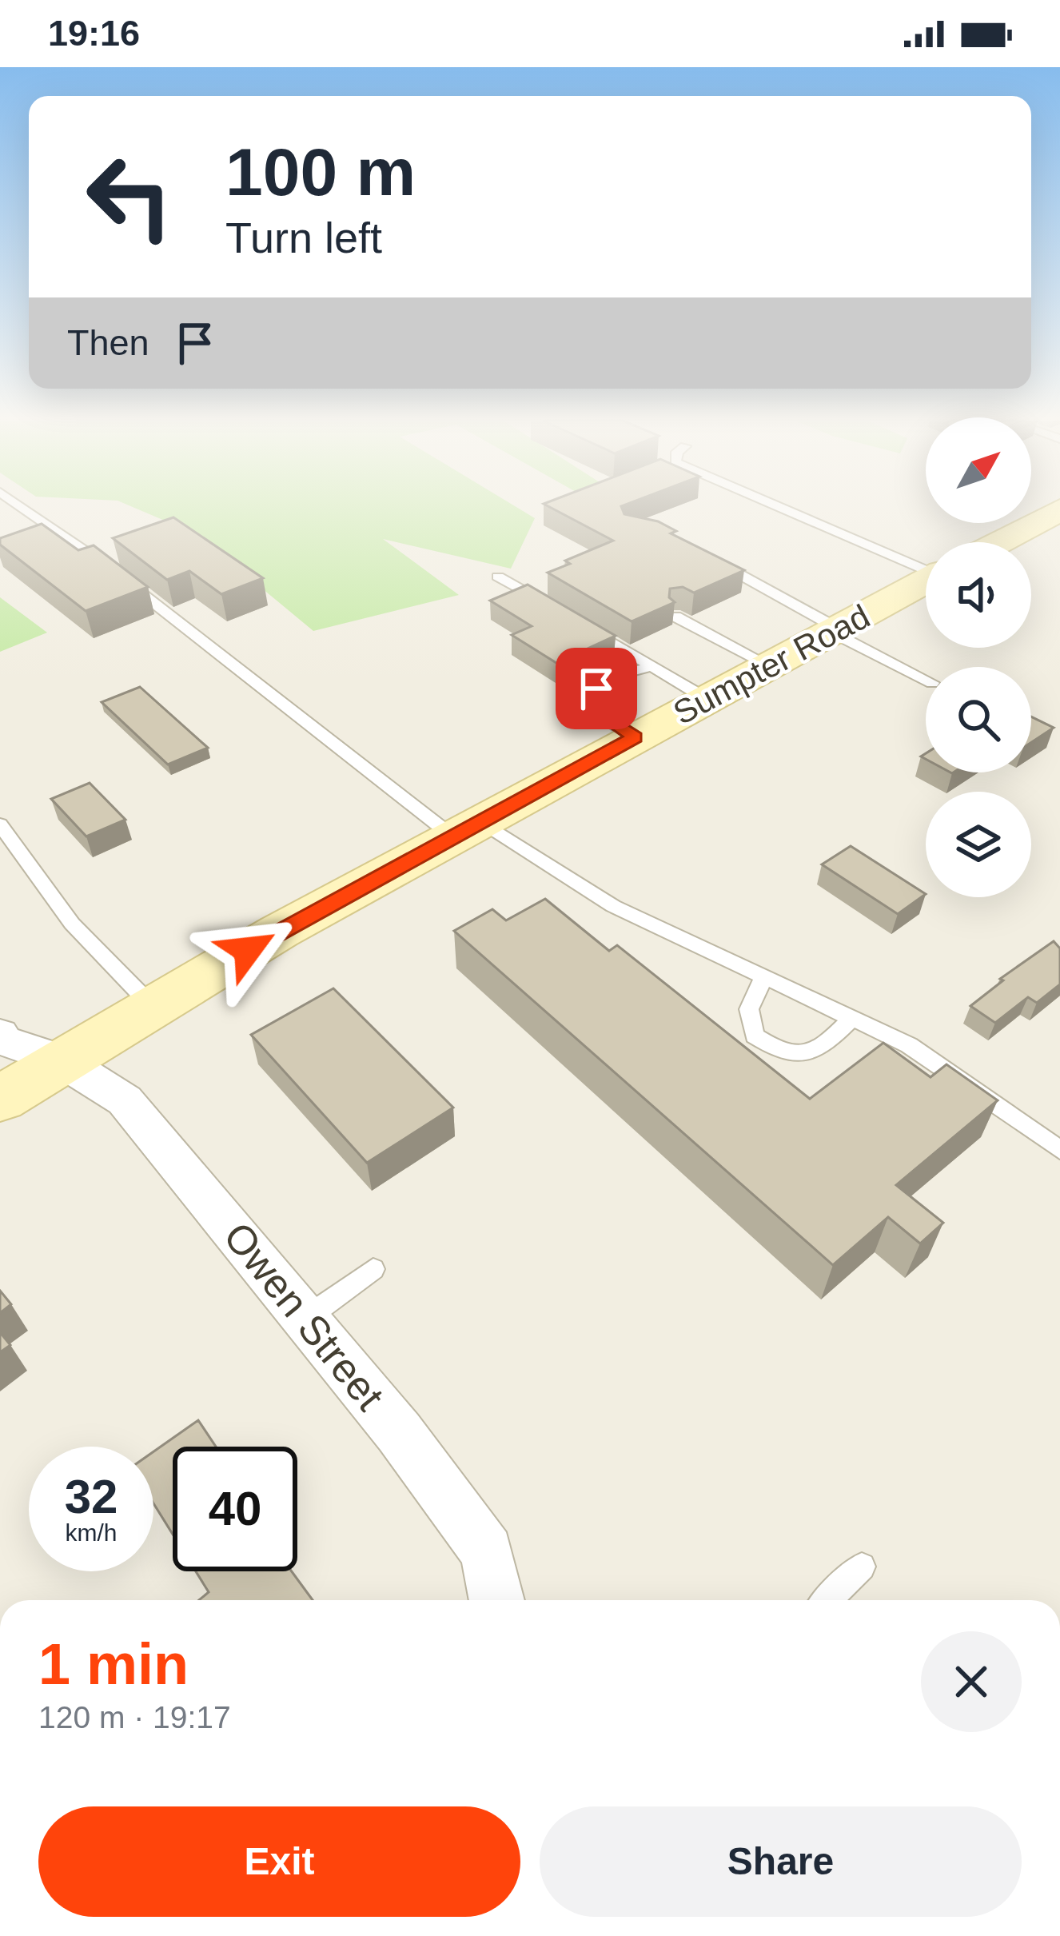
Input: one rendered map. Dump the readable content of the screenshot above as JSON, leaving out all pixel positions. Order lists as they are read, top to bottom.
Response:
{
  "streets": {
    "street": ["Sumpter Road", "Owen Street"]
  },
  "crossings": [
    ["Sumpter Road", "Owen Street"]
  ],
  "north": "top right",
  "page": {
    "status": "19:16",
    "turn": ["100 m", "Turn left"],
    "then": "Then",
    "speed": "32 km/h",
    "limit": "40",
    "heading": ["1 min", "120 m · 19:17"],
    "buttons": ["Exit", "Share"]
  }
}
